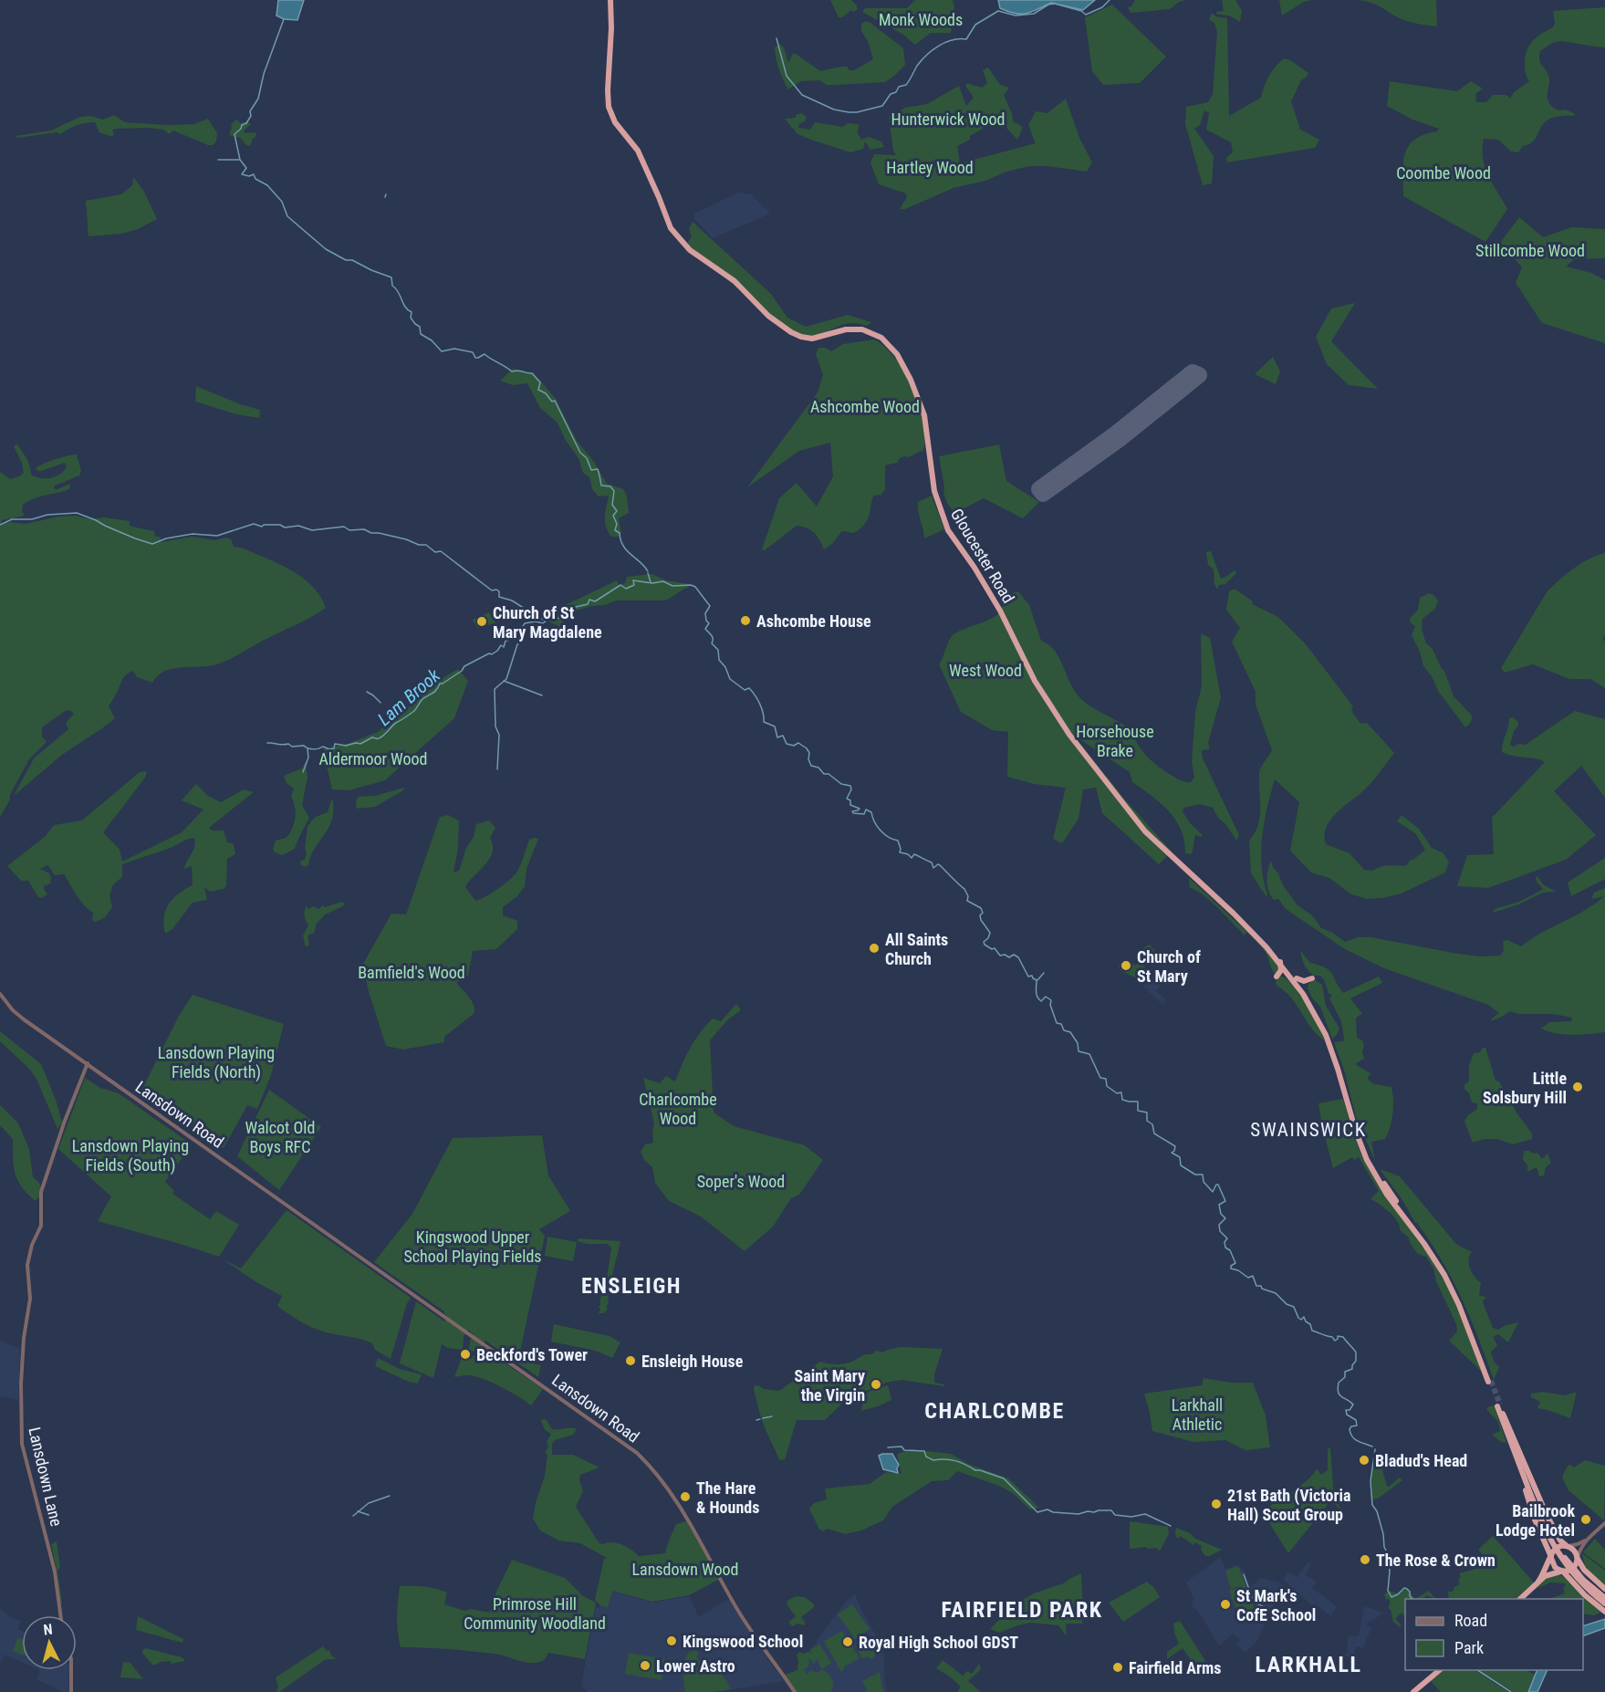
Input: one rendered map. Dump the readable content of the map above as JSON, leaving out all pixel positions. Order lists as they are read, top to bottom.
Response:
{
  "streets": {
    "highway": ["Gloucester Road"],
    "street": ["Lansdown Road", "Lansdown Lane"]
  },
  "crossings": [
    ["Lansdown Road", "Lansdown Lane"]
  ],
  "districts": [
    "SWAINSWICK",
    "ENSLEIGH",
    "CHARLCOMBE",
    "FAIRFIELD PARK",
    "LARKHALL"
  ],
  "water": ["Lam Brook"],
  "parks": [
    "Monk Woods",
    "Hunterwick Wood",
    "Hartley Wood",
    "Coombe Wood",
    "Stillcombe Wood",
    "Ashcombe Wood",
    "West Wood",
    "Horsehouse Brake",
    "Aldermoor Wood",
    "Bamfield's Wood",
    "Lansdown Playing Fields (North)",
    "Charlcombe Wood",
    "Walcot Old Boys RFC",
    "Lansdown Playing Fields (South)",
    "Soper's Wood",
    "Kingswood Upper School Playing Fields",
    "Larkhall Athletic",
    "Lansdown Wood",
    "Primrose Hill Community Woodland"
  ],
  "places": [
    "Ashcombe House",
    "Church of St Mary Magdalene",
    "All Saints Church",
    "Church of St Mary",
    "Little Solsbury Hill",
    "Beckford's Tower",
    "Ensleigh House",
    "Saint Mary the Virgin",
    "Bladud's Head",
    "The Hare & Hounds",
    "21st Bath (Victoria Hall) Scout Group",
    "Bailbrook Lodge Hotel",
    "The Rose & Crown",
    "St Mark's CofE School",
    "Kingswood School",
    "Royal High School GDST",
    "Lower Astro",
    "Fairfield Arms"
  ],
  "legend": ["Road", "Park"],
  "north": "top"
}
